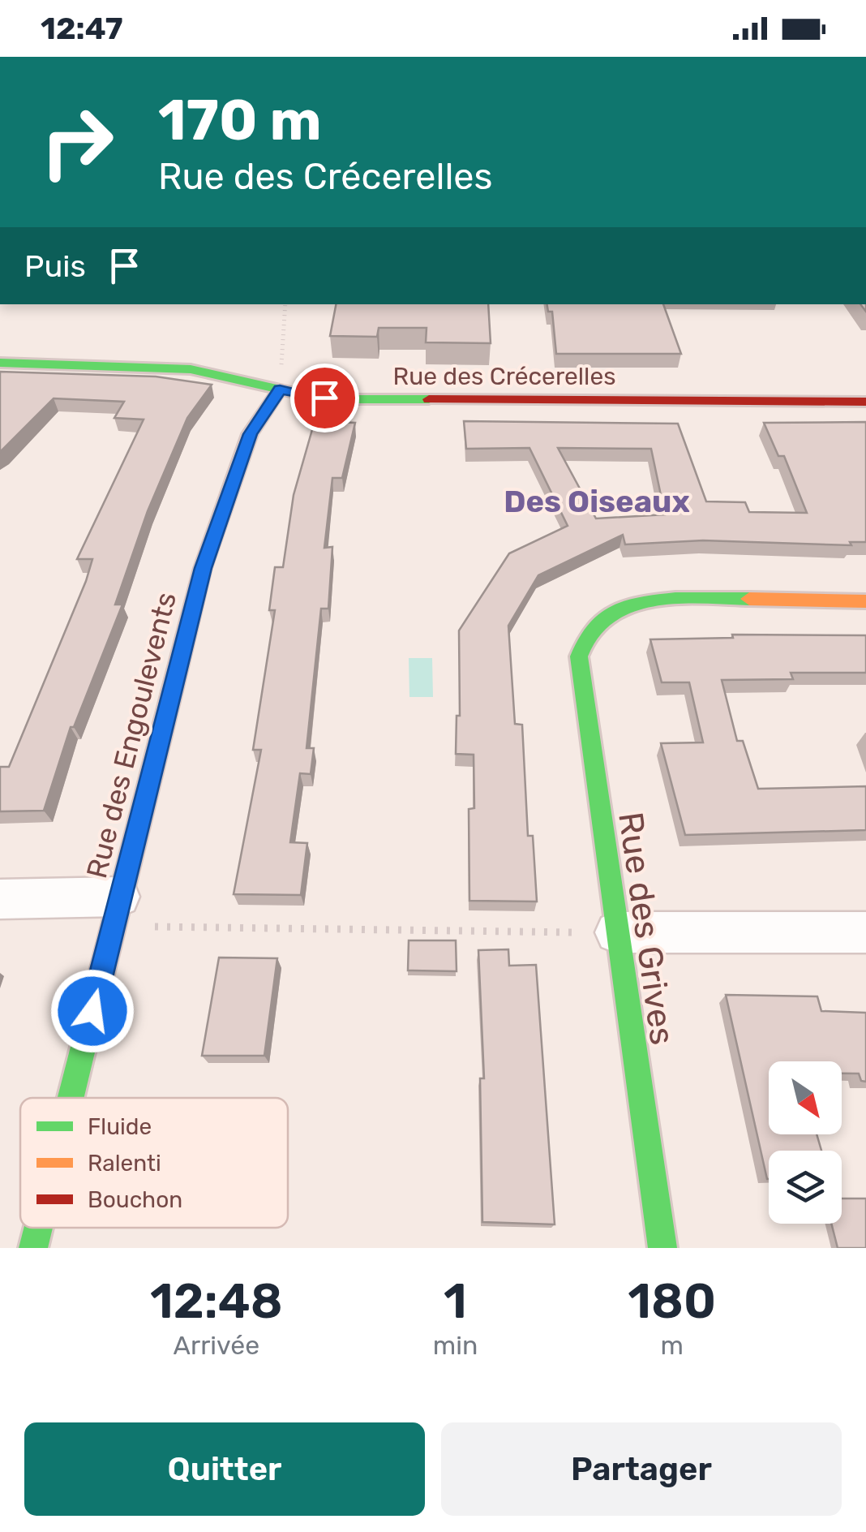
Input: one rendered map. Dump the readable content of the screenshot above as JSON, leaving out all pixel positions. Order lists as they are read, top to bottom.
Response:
{
  "streets": {
    "street": ["Rue des Crécerelles", "Rue des Engoulevents", "Rue des Grives"]
  },
  "crossings": [
    ["Rue des Crécerelles", "Rue des Engoulevents"]
  ],
  "districts": ["Des Oiseaux"],
  "legend": ["Fluide", "Ralenti", "Bouchon"],
  "north": "bottom right",
  "page": {
    "status": "12:47",
    "turn": ["170 m", "Rue des Crécerelles"],
    "then": "Puis",
    "eta": [
      "12:48",
      "Arrivée",
      "1",
      "min",
      "180",
      "m"
    ],
    "buttons": ["Quitter", "Partager"]
  }
}
